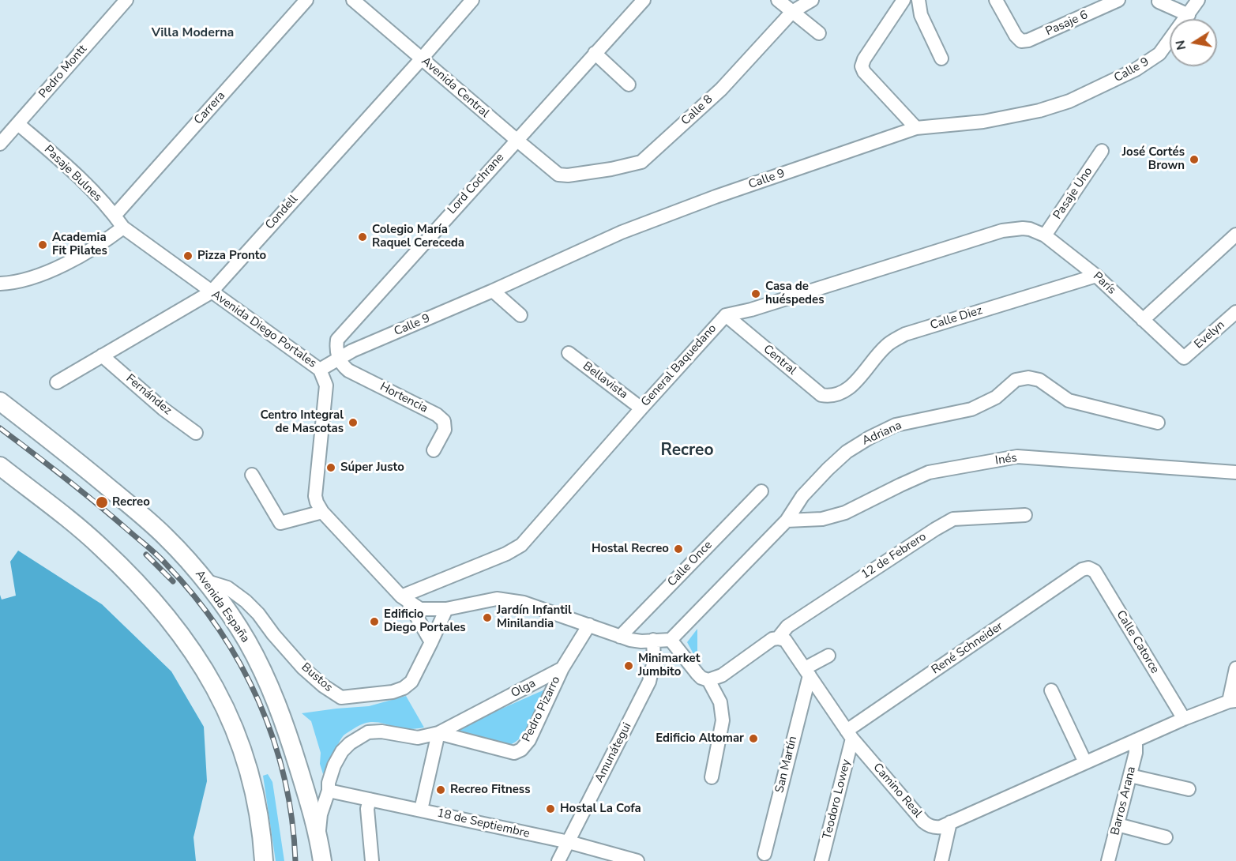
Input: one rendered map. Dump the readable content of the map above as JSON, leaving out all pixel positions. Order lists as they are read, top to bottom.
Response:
{
  "streets": {
    "main road": ["Avenida España"],
    "street": [
      "Pasaje 6",
      "Calle 9",
      "Pedro Montt",
      "Avenida Central",
      "Carrera",
      "Calle 8",
      "Pasaje Bulnes",
      "Lord Cochrane",
      "Pasaje Uno",
      "Condell",
      "París",
      "Calle Diez",
      "Avenida Diego Portales",
      "Evelyn",
      "Central",
      "General Baquedano",
      "Bellavista",
      "Fernández",
      "Hortencia",
      "Adriana",
      "Inés",
      "12 de Febrero",
      "Calle Once",
      "Calle Catorce",
      "René Schneider",
      "Bustos",
      "Olga",
      "Pedro Pizarro",
      "Amunátegui",
      "San Martín",
      "Camino Real",
      "Teodoro Lowey",
      "Barros Arana",
      "18 de Septiembre"
    ]
  },
  "crossings": [
    ["Calle 9", "Lord Cochrane"],
    ["Calle 9", "Hortencia"],
    ["Pedro Montt", "Pasaje Bulnes"],
    ["Avenida Central", "Calle 8"],
    ["Avenida Central", "Lord Cochrane"],
    ["Avenida Central", "Condell"],
    ["Carrera", "Pasaje Bulnes"],
    ["Pasaje Bulnes", "Avenida Diego Portales"],
    ["Lord Cochrane", "Hortencia"],
    ["Pasaje Uno", "París"],
    ["Condell", "Avenida Diego Portales"],
    ["Condell", "Fernández"],
    ["París", "Calle Diez"],
    ["París", "Evelyn"],
    ["París", "General Baquedano"],
    ["Calle Diez", "Central"],
    ["Avenida Diego Portales", "General Baquedano"],
    ["Central", "General Baquedano"],
    ["General Baquedano", "Bellavista"],
    ["Adriana", "Inés"],
    ["12 de Febrero", "Camino Real"],
    ["Avenida España", "Bustos"],
    ["Avenida España", "Olga"],
    ["Calle Catorce", "René Schneider"],
    ["Calle Catorce", "Camino Real"],
    ["René Schneider", "Camino Real"],
    ["René Schneider", "Teodoro Lowey"],
    ["Olga", "Pedro Pizarro"],
    ["Olga", "18 de Septiembre"],
    ["Amunátegui", "18 de Septiembre"],
    ["San Martín", "Camino Real"],
    ["Camino Real", "Teodoro Lowey"],
    ["Camino Real", "Barros Arana"]
  ],
  "districts": ["Villa Moderna", "Recreo"],
  "places": [
    "José Cortés Brown",
    "Colegio María Raquel Cereceda",
    "Academia Fit Pilates",
    "Pizza Pronto",
    "Casa de huéspedes",
    "Centro Integral de Mascotas",
    "Súper Justo",
    "Recreo",
    "Hostal Recreo",
    "Jardín Infantil Minilandia",
    "Edificio Diego Portales",
    "Minimarket Jumbito",
    "Edificio Altomar",
    "Recreo Fitness",
    "Hostal La Cofa"
  ],
  "north": "left"
}
